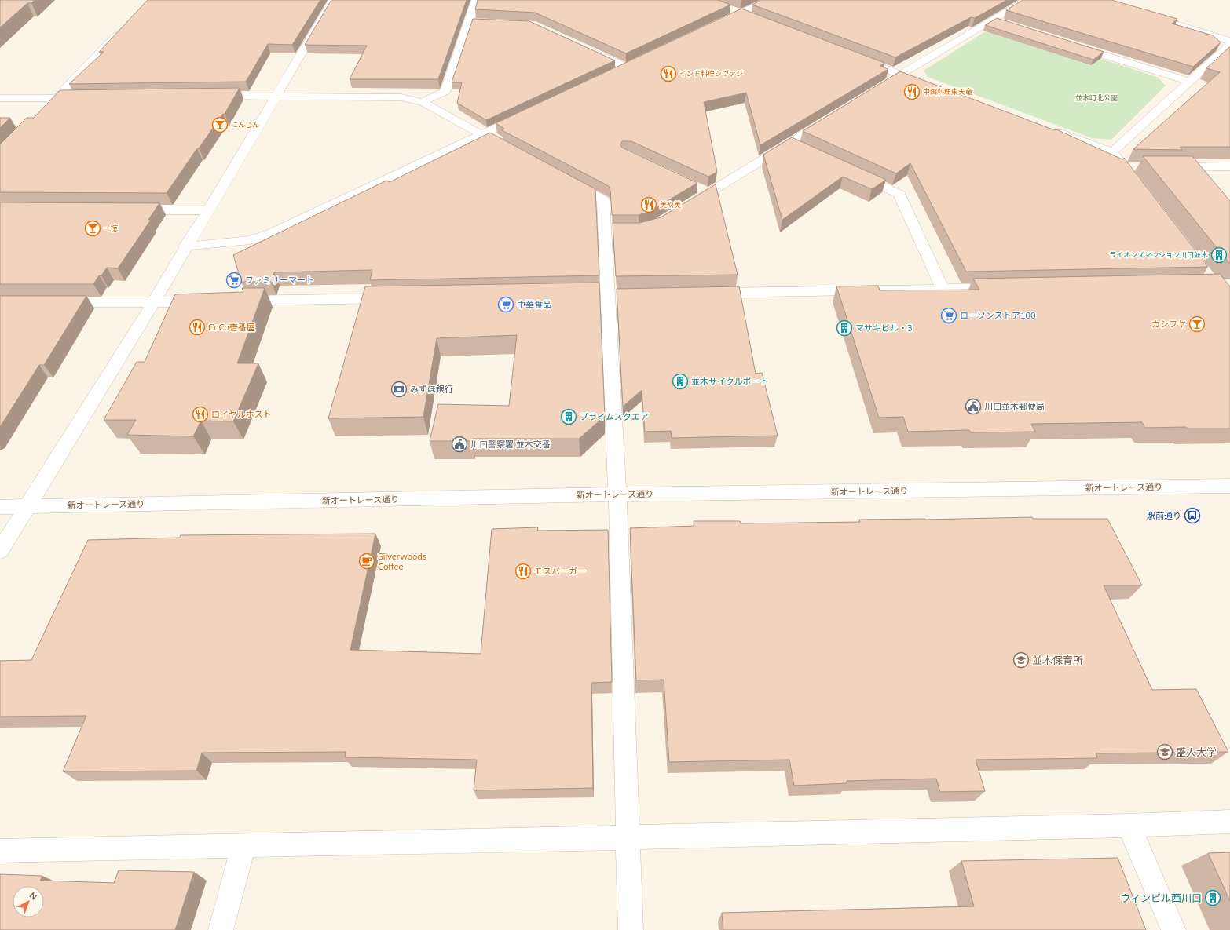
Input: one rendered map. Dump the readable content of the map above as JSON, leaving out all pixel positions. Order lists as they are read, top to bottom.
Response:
{
  "streets": {
    "street": ["新オートレース通り"]
  },
  "parks": ["並木町北公園"],
  "places": {
    "restaurant": [
      "インド料理シヴァジ",
      "中国料理東天竜",
      "美や美",
      "CoCo壱番屋",
      "ロイヤルホスト",
      "モスバーガー"
    ],
    "bar": ["にんじん", "一徳", "カシワヤ"],
    "building": [
      "ライオンズマンション川口並木",
      "マサキビル・3",
      "並木サイクルポート",
      "プライムスクエア",
      "ウィンビル西川口"
    ],
    "supermarket": ["ファミリーマート", "中華食品", "ローソンストア100"],
    "bank": ["みずほ銀行"],
    "public building": ["川口並木郵便局", "川口警察署 並木交番"],
    "bus stop": ["駅前通り"],
    "cafe": ["Silverwoods Coffee"],
    "school or university": ["並木保育所", "盛人大学"]
  },
  "north": "top right"
}
